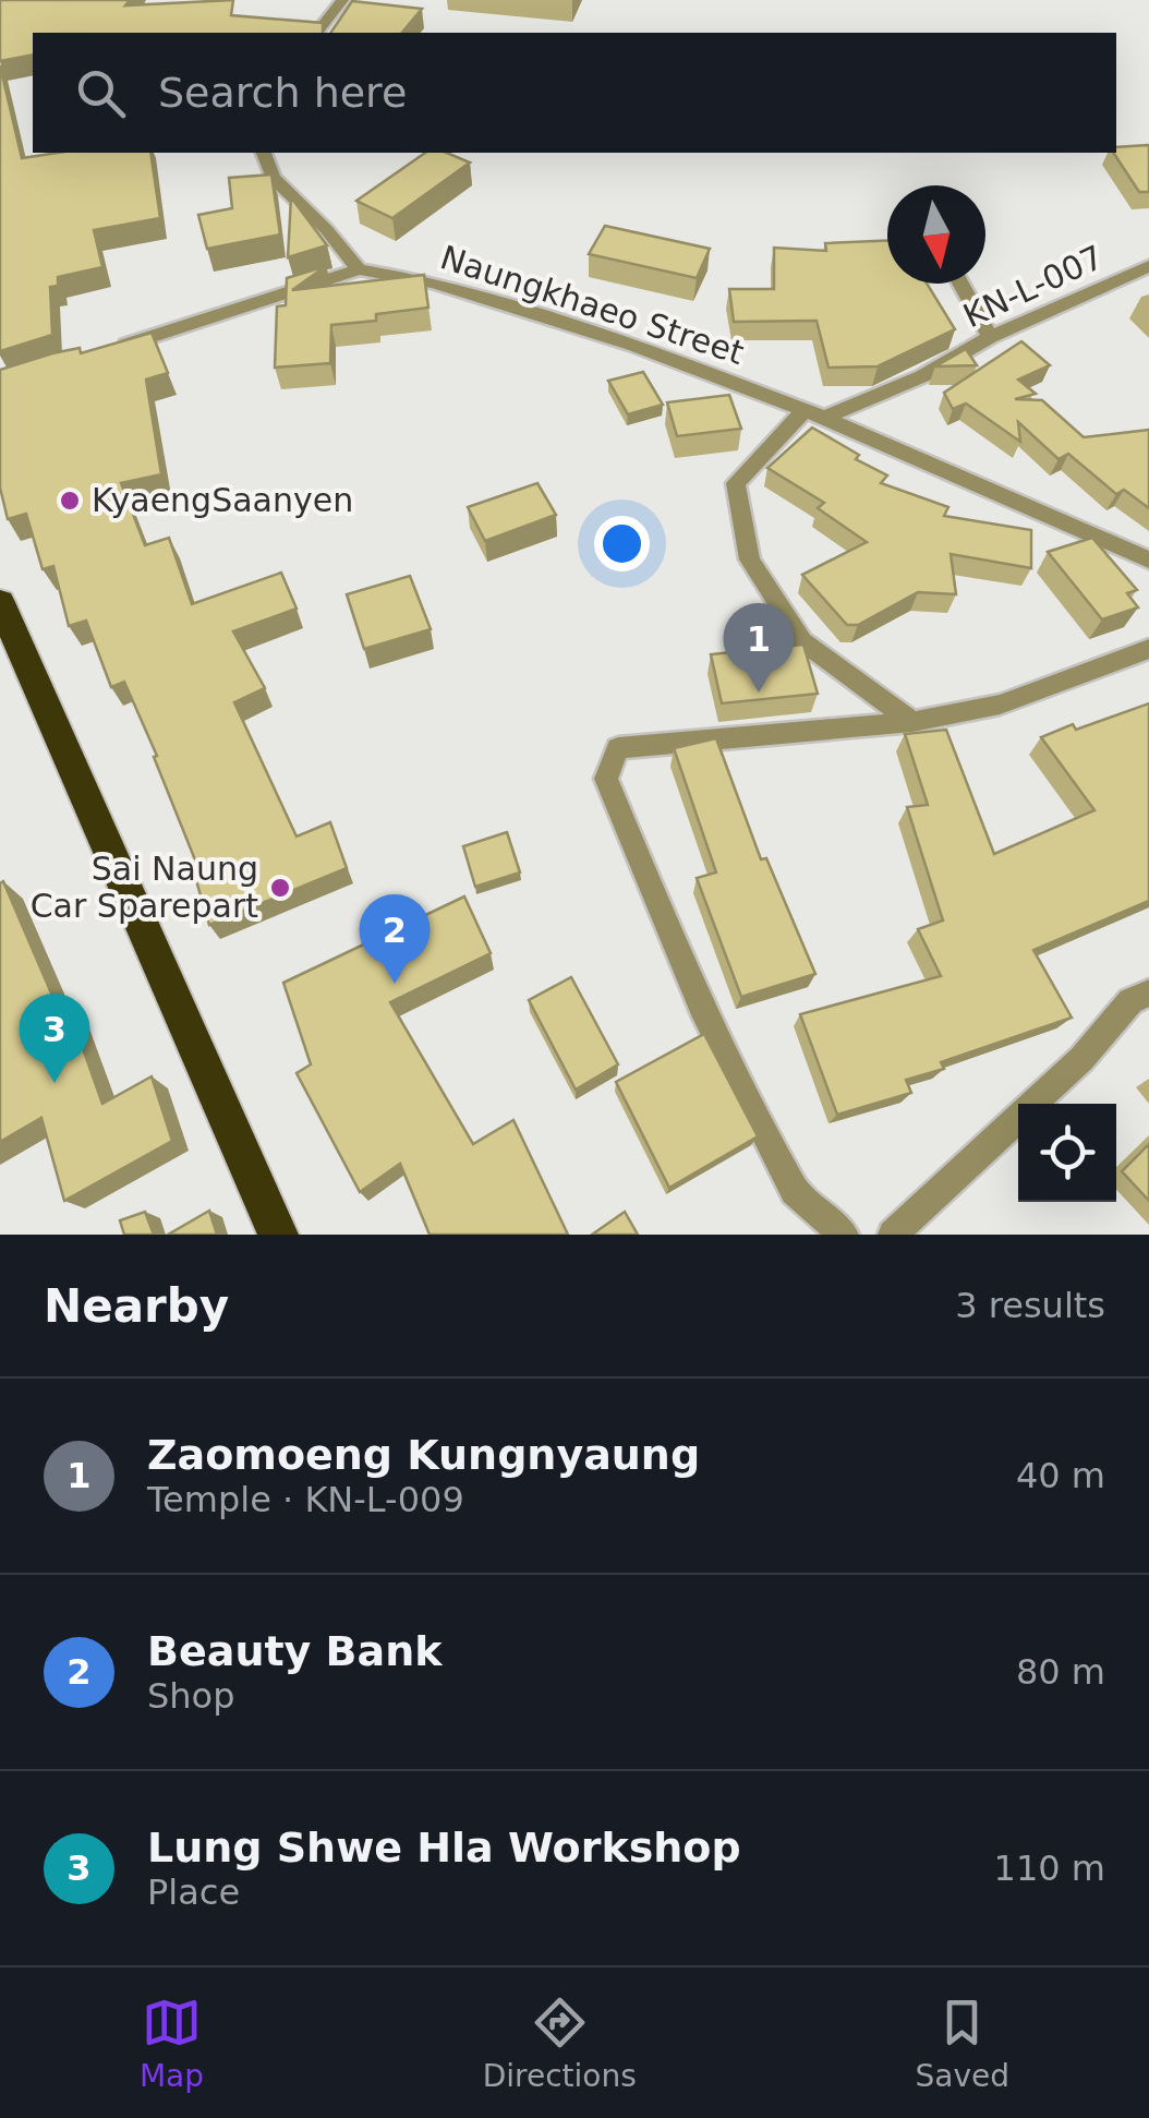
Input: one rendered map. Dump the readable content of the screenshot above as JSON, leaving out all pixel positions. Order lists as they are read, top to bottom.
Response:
{
  "streets": {
    "street": ["KN-L-007", "Naungkhaeo Street"]
  },
  "crossings": [
    ["KN-L-007", "Naungkhaeo Street"]
  ],
  "places": ["KyaengSaanyen", "Sai Naung Car Sparepart"],
  "north": "bottom",
  "page": {
    "search": "Search here",
    "pins": ["1", "2", "3"],
    "heading": ["Nearby", "3 results"],
    "list": [
      {
        "mark": "1",
        "name": "Zaomoeng Kungnyaung",
        "note": "Temple · KN-L-009",
        "value": "40 m"
      },
      {
        "mark": "2",
        "name": "Beauty Bank",
        "note": "Shop",
        "value": "80 m"
      },
      {
        "mark": "3",
        "name": "Lung Shwe Hla Workshop",
        "note": "Place",
        "value": "110 m"
      }
    ],
    "nav": ["Map", "Directions", "Saved"]
  }
}
